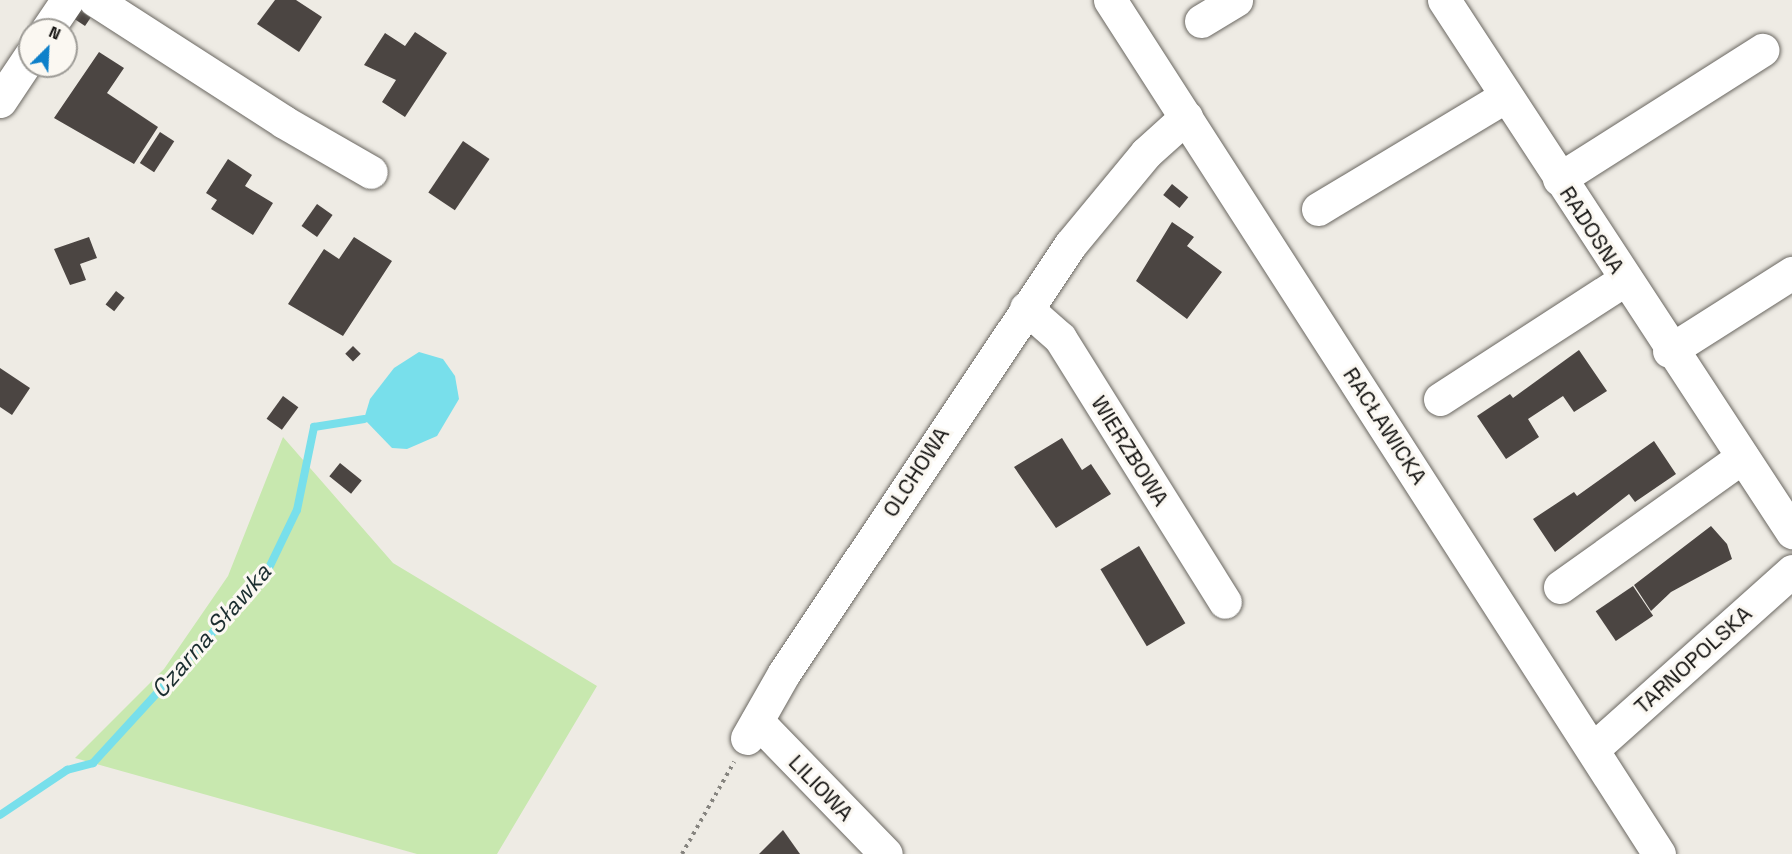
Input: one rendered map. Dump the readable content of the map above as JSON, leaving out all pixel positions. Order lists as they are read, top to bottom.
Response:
{
  "streets": {
    "street": [
      "RADOSNA",
      "RACŁAWICKA",
      "WIERZBOWA",
      "OLCHOWA",
      "TARNOPOLSKA",
      "LILIOWA"
    ]
  },
  "crossings": [
    ["RACŁAWICKA", "OLCHOWA"],
    ["RACŁAWICKA", "TARNOPOLSKA"],
    ["WIERZBOWA", "OLCHOWA"],
    ["OLCHOWA", "LILIOWA"]
  ],
  "water": ["Czarna Sławka"],
  "north": "top right"
}
